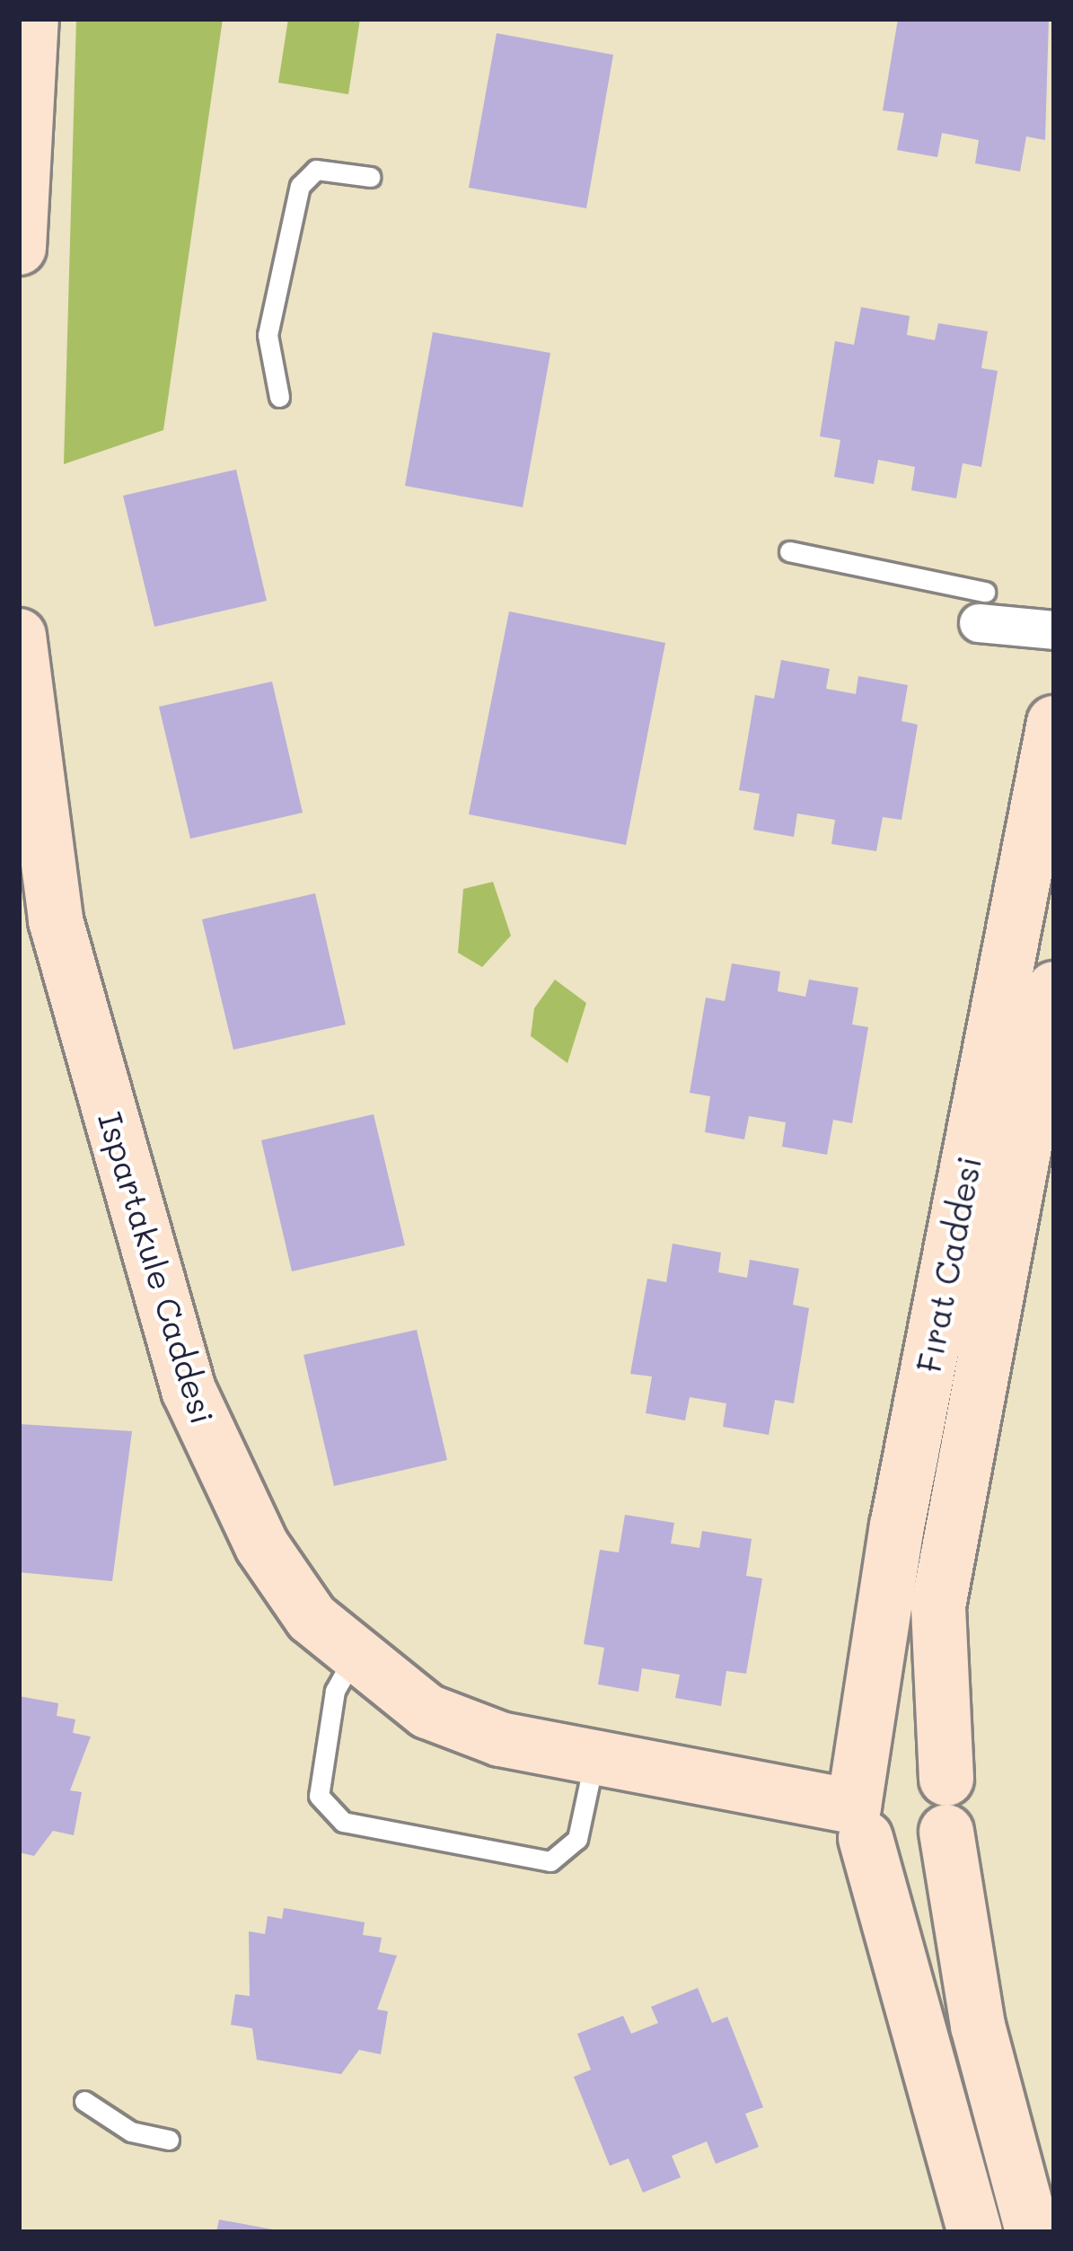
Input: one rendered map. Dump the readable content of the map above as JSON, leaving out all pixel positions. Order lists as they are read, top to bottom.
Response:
{
  "streets": {
    "main road": ["Fırat Caddesi", "Ispartakule Caddesi"]
  },
  "crossings": [
    ["Fırat Caddesi", "Ispartakule Caddesi"]
  ]
}
